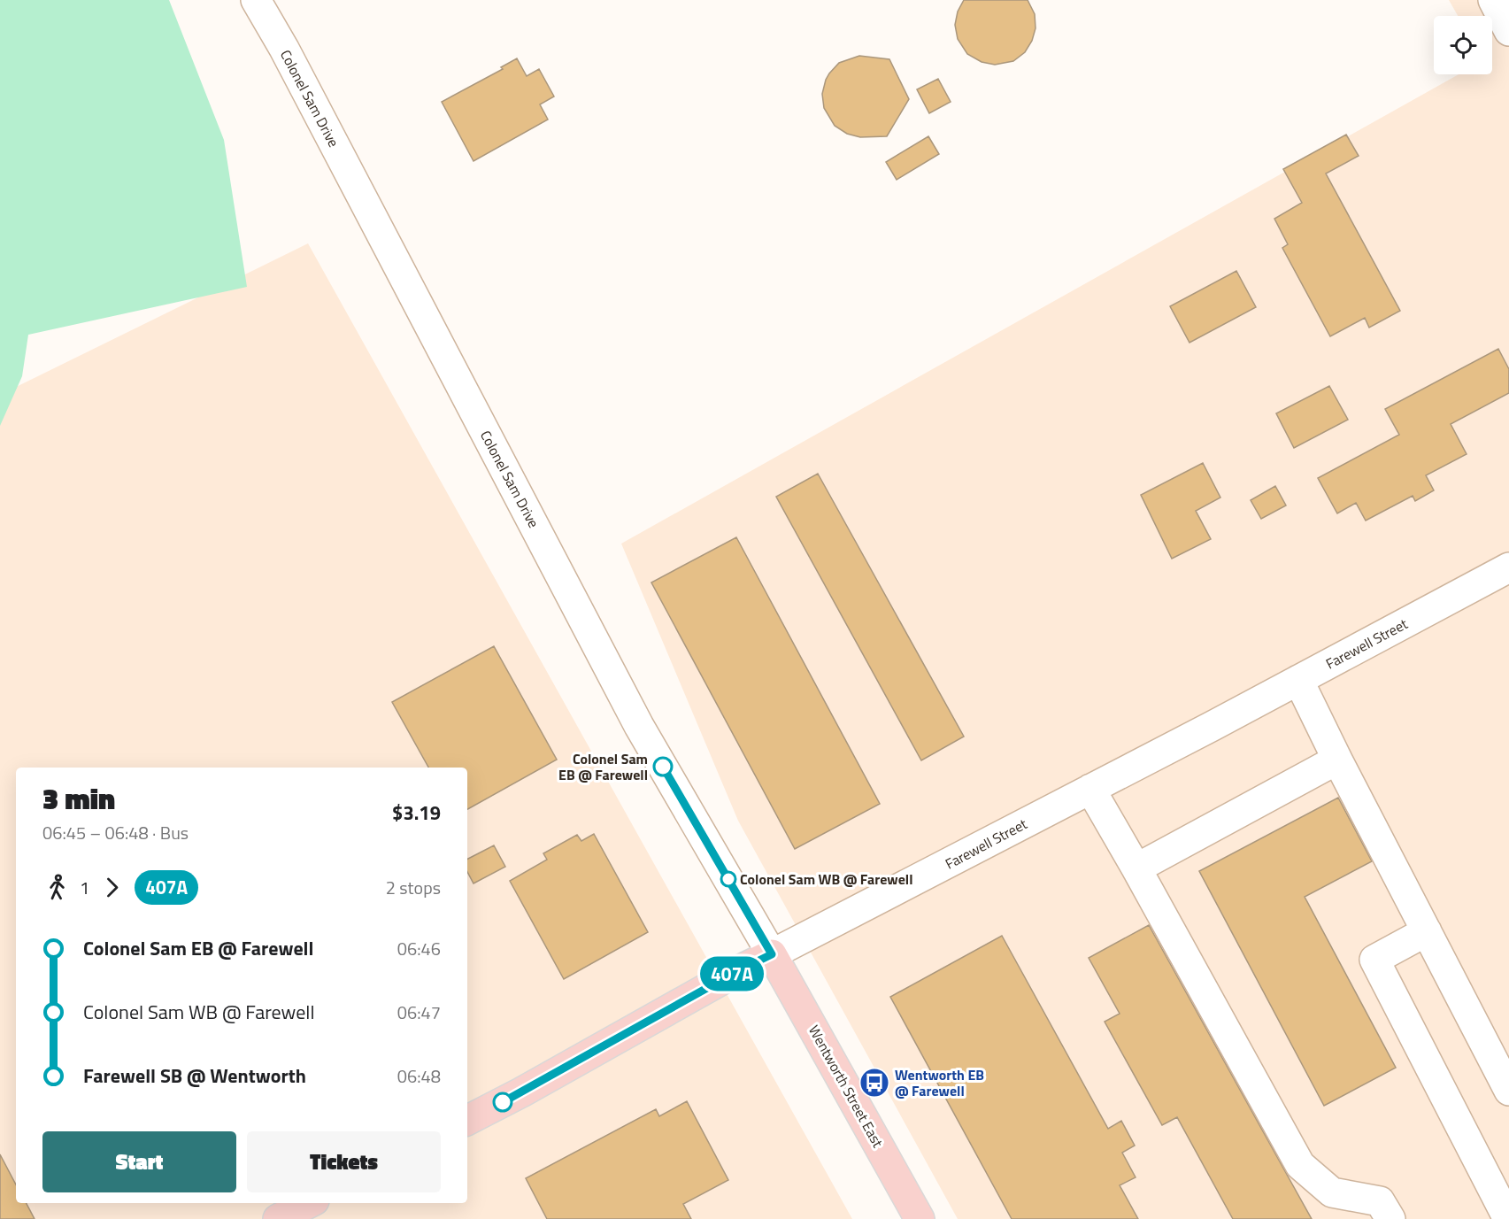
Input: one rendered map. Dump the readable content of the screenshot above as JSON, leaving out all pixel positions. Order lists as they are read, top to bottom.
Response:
{
  "streets": {
    "main road": ["Farewell Street", "Wentworth Street East"],
    "street": ["Colonel Sam Drive"]
  },
  "crossings": [
    ["Colonel Sam Drive", "Farewell Street"],
    ["Colonel Sam Drive", "Wentworth Street East"],
    ["Farewell Street", "Wentworth Street East"]
  ],
  "places": {
    "other": ["Colonel Sam EB @ Farewell", "Colonel Sam WB @ Farewell"],
    "bus stop": ["Wentworth EB @ Farewell"]
  },
  "lines": ["bus line 407A"],
  "page": {
    "on_map": "407A",
    "heading": ["3 min", "06:45 – 06:48 · Bus", "$3.19"],
    "legs": ["1", "407A", "2 stops"],
    "list": [
      {
        "name": "Colonel Sam EB @ Farewell",
        "value": "06:46"
      },
      {
        "name": "Colonel Sam WB @ Farewell",
        "value": "06:47"
      },
      {
        "name": "Farewell SB @ Wentworth",
        "value": "06:48"
      }
    ],
    "buttons": ["Start", "Tickets"]
  }
}
